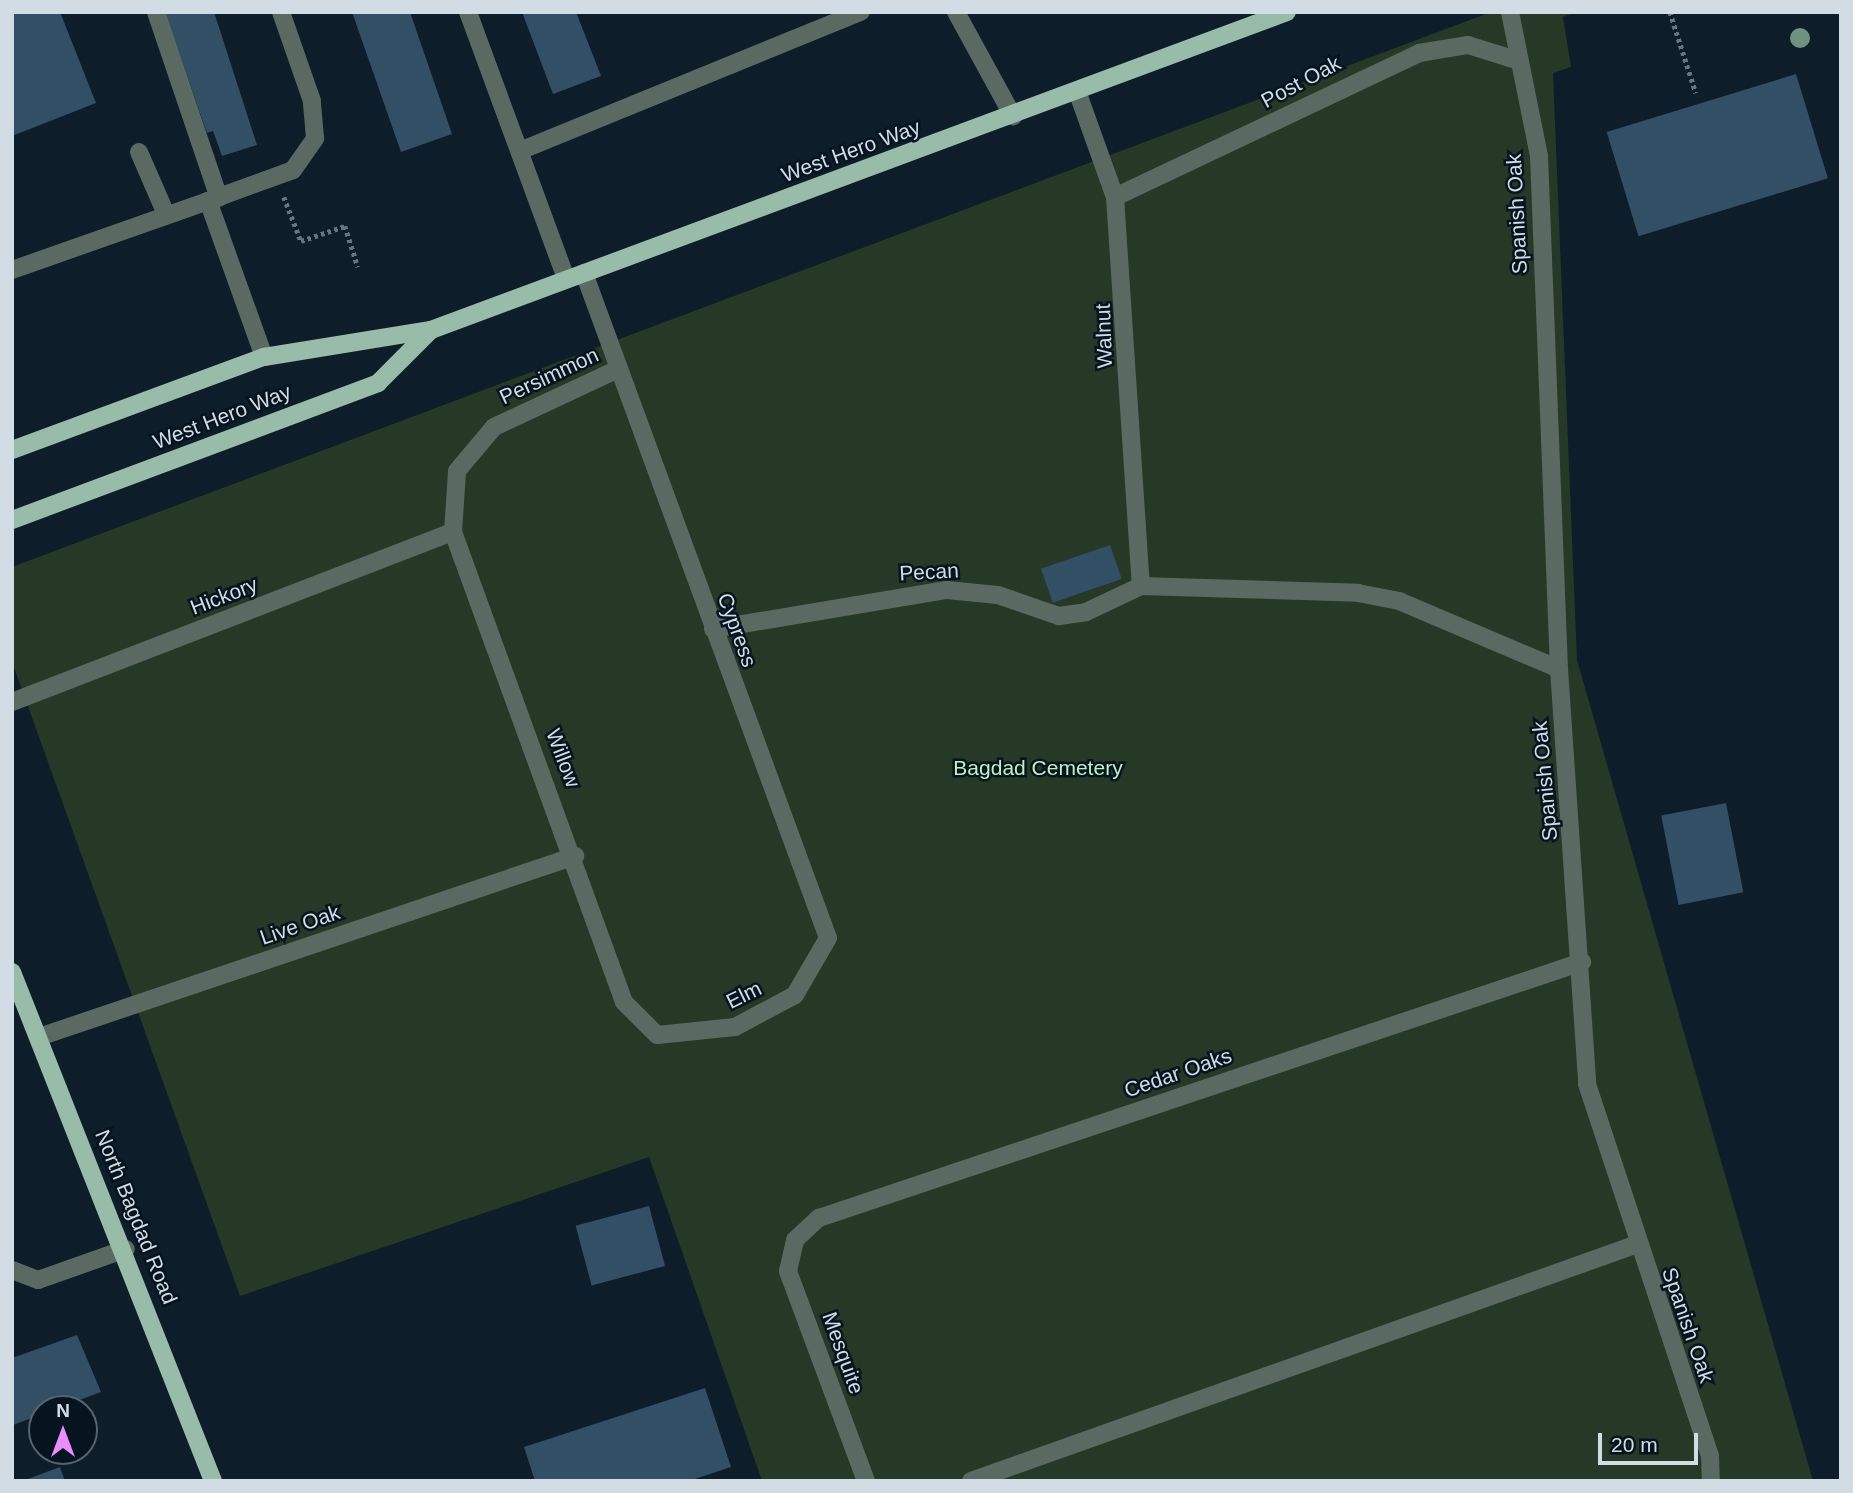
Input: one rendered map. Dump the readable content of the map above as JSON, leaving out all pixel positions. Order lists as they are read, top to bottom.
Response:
{
  "streets": {
    "main road": ["West Hero Way", "North Bagdad Road"],
    "lane": [
      "Post Oak",
      "Spanish Oak",
      "Walnut",
      "Persimmon",
      "Pecan",
      "Hickory",
      "Cypress",
      "Willow",
      "Live Oak",
      "Elm",
      "Cedar Oaks",
      "Mesquite"
    ]
  },
  "crossings": [
    ["Post Oak", "Spanish Oak"],
    ["Post Oak", "Walnut"],
    ["West Hero Way", "Walnut"],
    ["West Hero Way", "Cypress"],
    ["Spanish Oak", "Cedar Oaks"],
    ["Walnut", "Pecan"],
    ["Persimmon", "Hickory"],
    ["Persimmon", "Cypress"],
    ["Persimmon", "Willow"],
    ["Pecan", "Cypress"],
    ["Hickory", "Willow"],
    ["Cypress", "Elm"],
    ["Willow", "Live Oak"],
    ["Willow", "Elm"],
    ["Live Oak", "North Bagdad Road"],
    ["Cedar Oaks", "Mesquite"]
  ],
  "parks": ["Bagdad Cemetery"],
  "scale_bar": "20 m",
  "north": "top"
}
